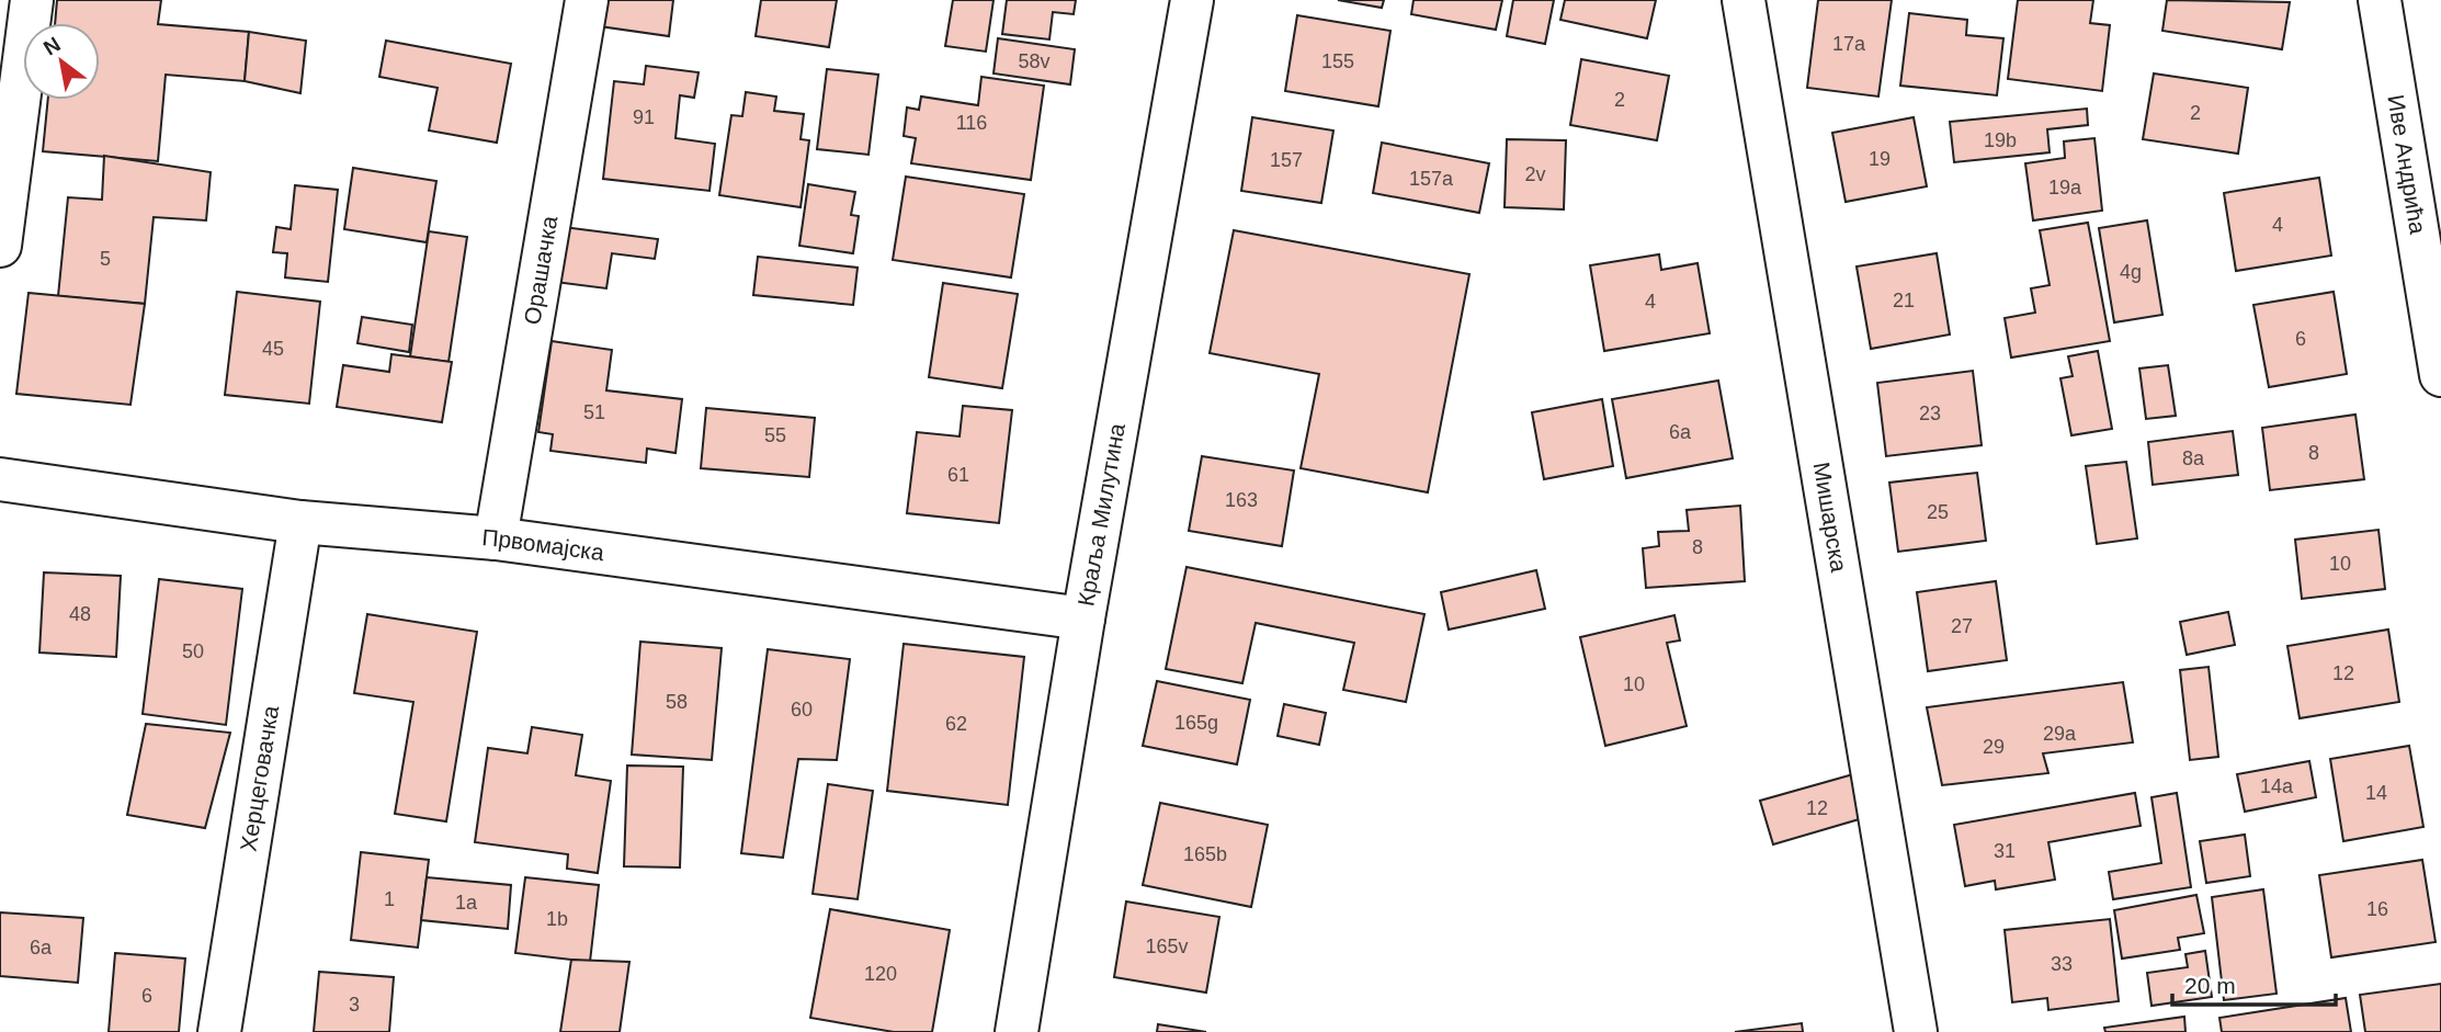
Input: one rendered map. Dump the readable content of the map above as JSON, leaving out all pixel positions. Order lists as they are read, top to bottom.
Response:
{
  "streets": {
    "street": [
      "Иве Андрића",
      "Орашачка",
      "Краља Милутина",
      "Мишарска",
      "Првомајска",
      "Херцеговачка"
    ]
  },
  "crossings": [
    ["Орашачка", "Првомајска"],
    ["Краља Милутина", "Првомајска"],
    ["Првомајска", "Херцеговачка"]
  ],
  "house_numbers": [
    "17a",
    "58v",
    "155",
    "2",
    "2",
    "91",
    "116",
    "19b",
    "19",
    "157",
    "2v",
    "157a",
    "19a",
    "4",
    "5",
    "4g",
    "21",
    "4",
    "6",
    "45",
    "51",
    "23",
    "6a",
    "55",
    "8",
    "8a",
    "61",
    "163",
    "25",
    "8",
    "10",
    "48",
    "27",
    "50",
    "12",
    "10",
    "58",
    "60",
    "165g",
    "62",
    "29a",
    "29",
    "14a",
    "14",
    "12",
    "31",
    "165b",
    "1",
    "1a",
    "16",
    "1b",
    "165v",
    "6a",
    "33",
    "120",
    "6",
    "3"
  ],
  "scale_bar": "20 m",
  "north": "top left"
}
